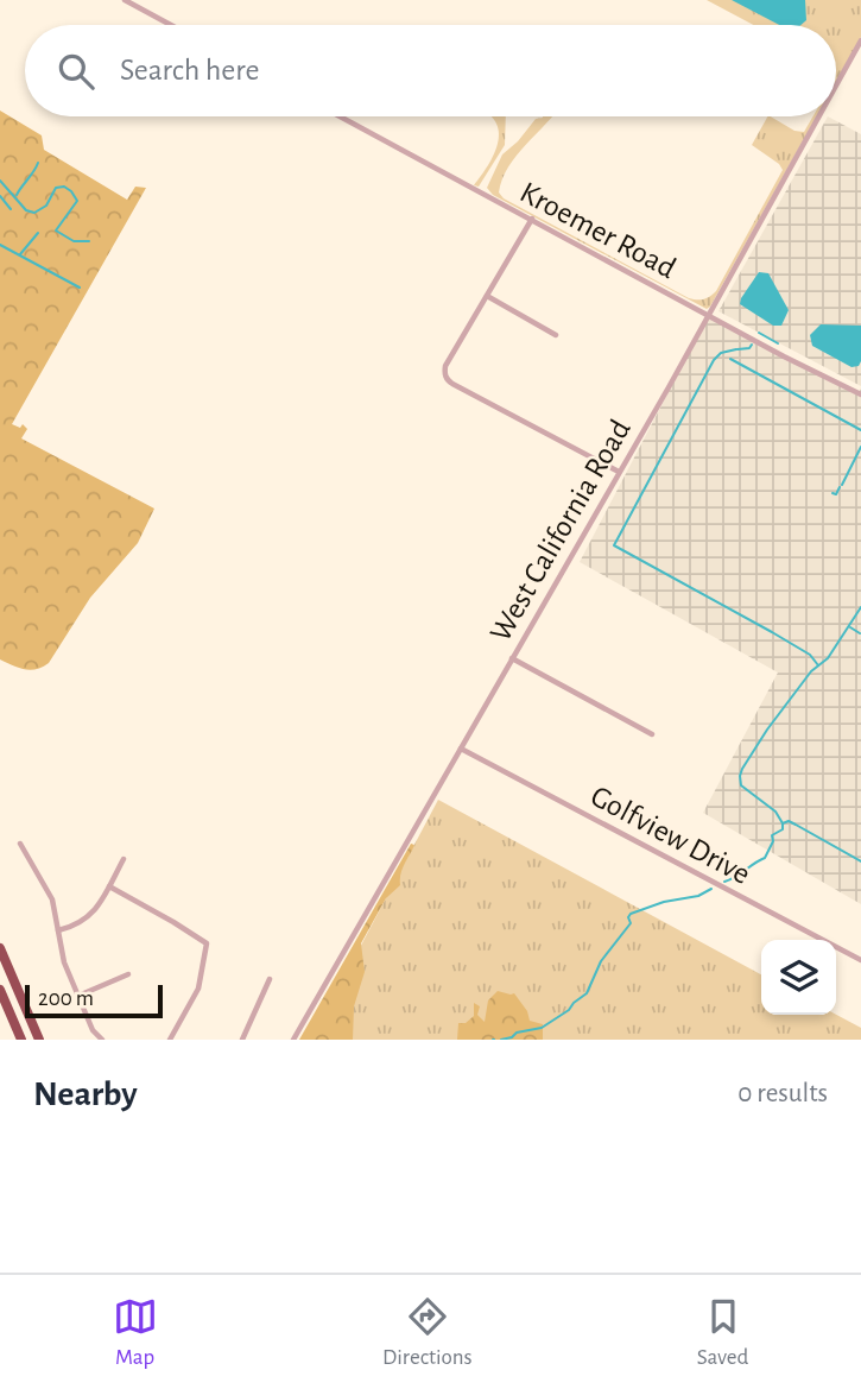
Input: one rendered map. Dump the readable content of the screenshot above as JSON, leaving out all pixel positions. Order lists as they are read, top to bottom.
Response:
{
  "streets": {
    "street": ["Kroemer Road", "West California Road", "Golfview Drive"]
  },
  "crossings": [
    ["Kroemer Road", "West California Road"],
    ["West California Road", "Golfview Drive"]
  ],
  "scale_bar": "200 m",
  "page": {
    "search": "Search here",
    "scale": "200 m",
    "heading": ["Nearby", "0 results"],
    "nav": ["Map", "Directions", "Saved"]
  }
}
